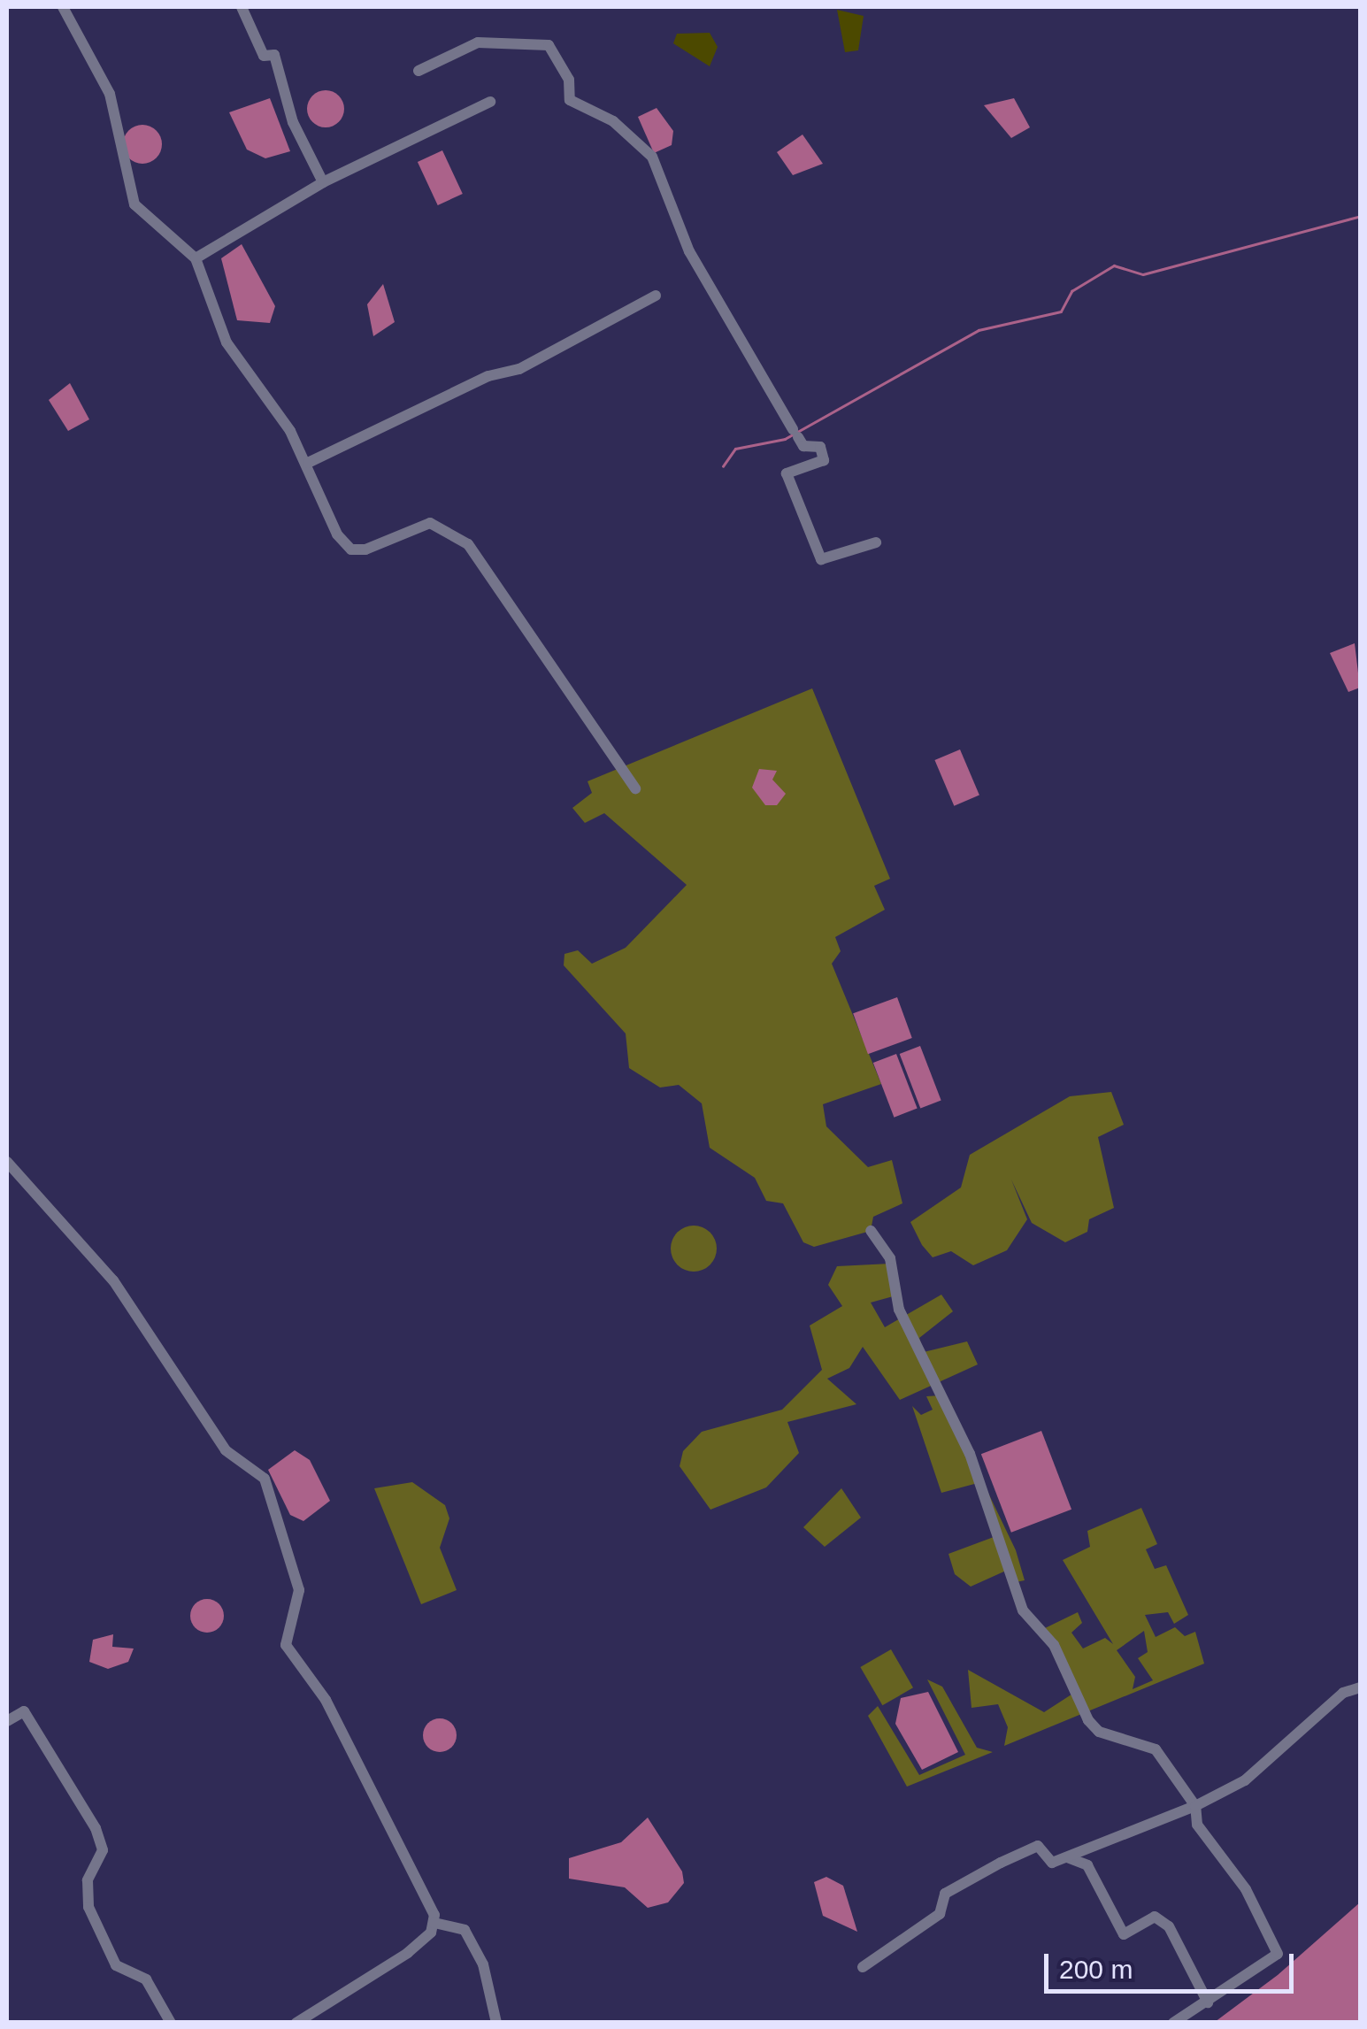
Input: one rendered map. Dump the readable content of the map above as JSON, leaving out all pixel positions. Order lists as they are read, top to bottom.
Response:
{
  "scale_bar": "200 m"
}
